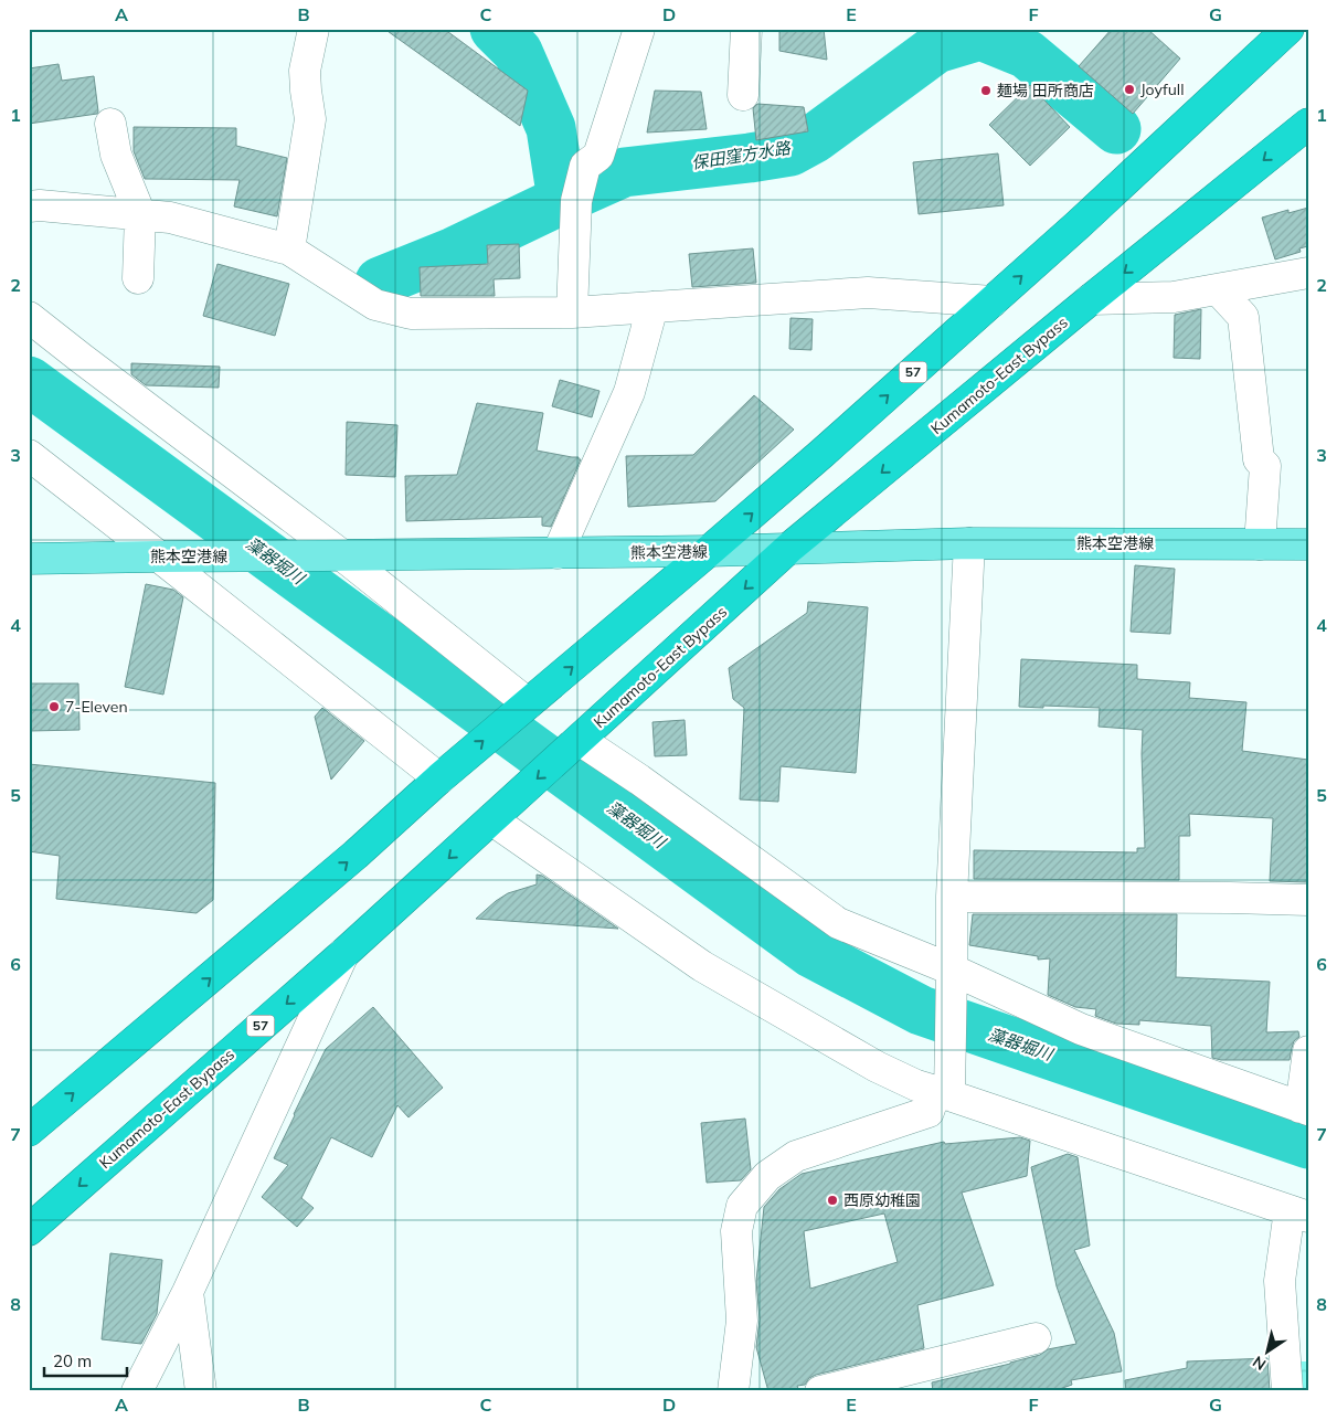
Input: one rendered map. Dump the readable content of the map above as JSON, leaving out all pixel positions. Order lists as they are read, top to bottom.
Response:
{
  "streets": {
    "highway": ["57", "Kumamoto-East Bypass"],
    "main road": ["熊本空港線"]
  },
  "crossings": [
    ["57", "熊本空港線"],
    ["Kumamoto-East Bypass", "熊本空港線"]
  ],
  "water": ["保田窪方水路", "藻器堀川"],
  "places": [
    "Joyfull",
    "麺場 田所商店",
    "7-Eleven",
    "西原幼稚園"
  ],
  "scale_bar": "20 m",
  "north": "bottom left",
  "grid": {
    "columns": [
      "A",
      "B",
      "C",
      "D",
      "E",
      "F",
      "G"
    ],
    "rows": [
      "1",
      "2",
      "3",
      "4",
      "5",
      "6",
      "7",
      "8"
    ]
  }
}
